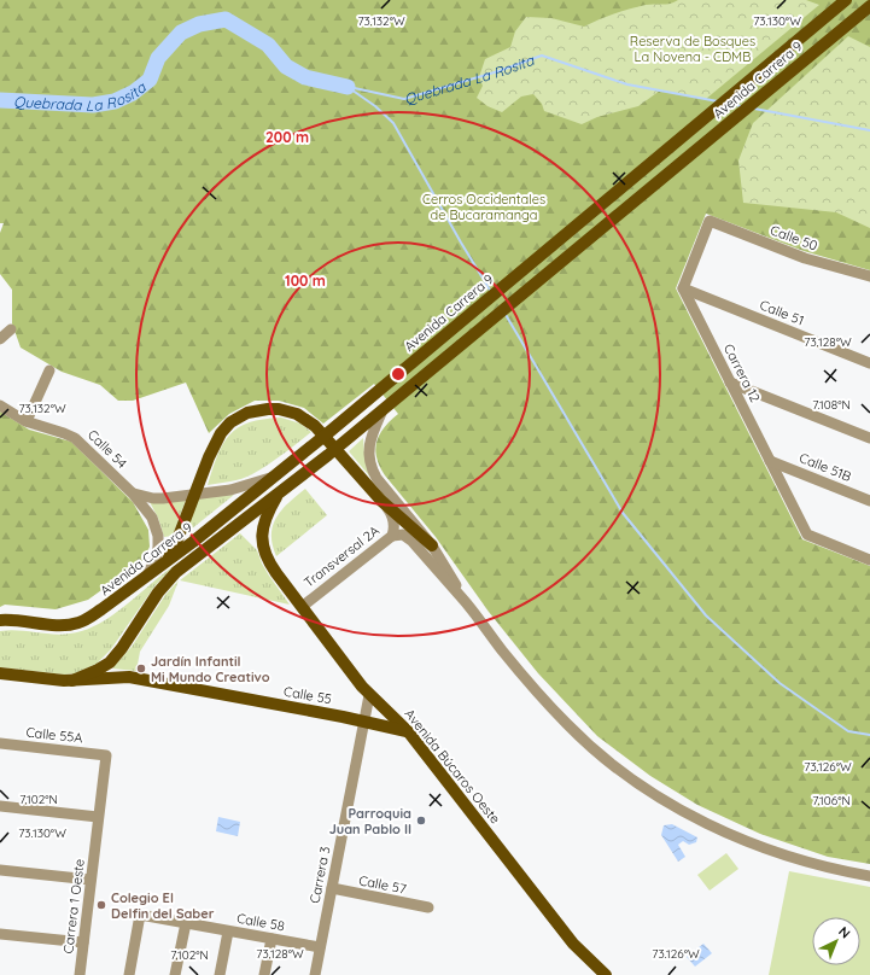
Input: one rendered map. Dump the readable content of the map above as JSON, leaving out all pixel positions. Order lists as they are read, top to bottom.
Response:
{
  "streets": {
    "main road": ["Avenida Carrera 9", "Calle 55", "Avenida Búcaros Oeste"],
    "street": [
      "Calle 50",
      "Calle 51",
      "Carrera 12",
      "Calle 54",
      "Calle 51B",
      "Transversal 2A",
      "Calle 55A",
      "Carrera 3",
      "Calle 57",
      "Carrera 1 Oeste",
      "Calle 58"
    ]
  },
  "crossings": [
    ["Avenida Carrera 9", "Calle 54"],
    ["Avenida Carrera 9", "Calle 55"],
    ["Avenida Carrera 9", "Avenida Búcaros Oeste"],
    ["Calle 50", "Calle 51"],
    ["Calle 50", "Carrera 12"],
    ["Calle 51", "Carrera 12"],
    ["Carrera 12", "Calle 51B"],
    ["Transversal 2A", "Avenida Búcaros Oeste"],
    ["Calle 55", "Avenida Búcaros Oeste"],
    ["Calle 55", "Carrera 3"],
    ["Calle 55A", "Carrera 1 Oeste"],
    ["Avenida Búcaros Oeste", "Carrera 3"],
    ["Carrera 3", "Calle 57"],
    ["Carrera 3", "Calle 58"]
  ],
  "water": ["Quebrada La Rosita"],
  "parks": ["Reserva de Bosques La Novena - CDMB", "Cerros Occidentales de Bucaramanga"],
  "places": ["Jardín Infantil Mi Mundo Creativo", "Parroquia Juan Pablo II", "Colegio El Delfin del Saber"],
  "north": "top right",
  "coordinates": [
    "73.132°W",
    "73.130°W",
    "73.128°W",
    "7.108°N",
    "73.126°W",
    "7.102°N",
    "7.106°N"
  ],
  "rings": ["200 m", "100 m"]
}
